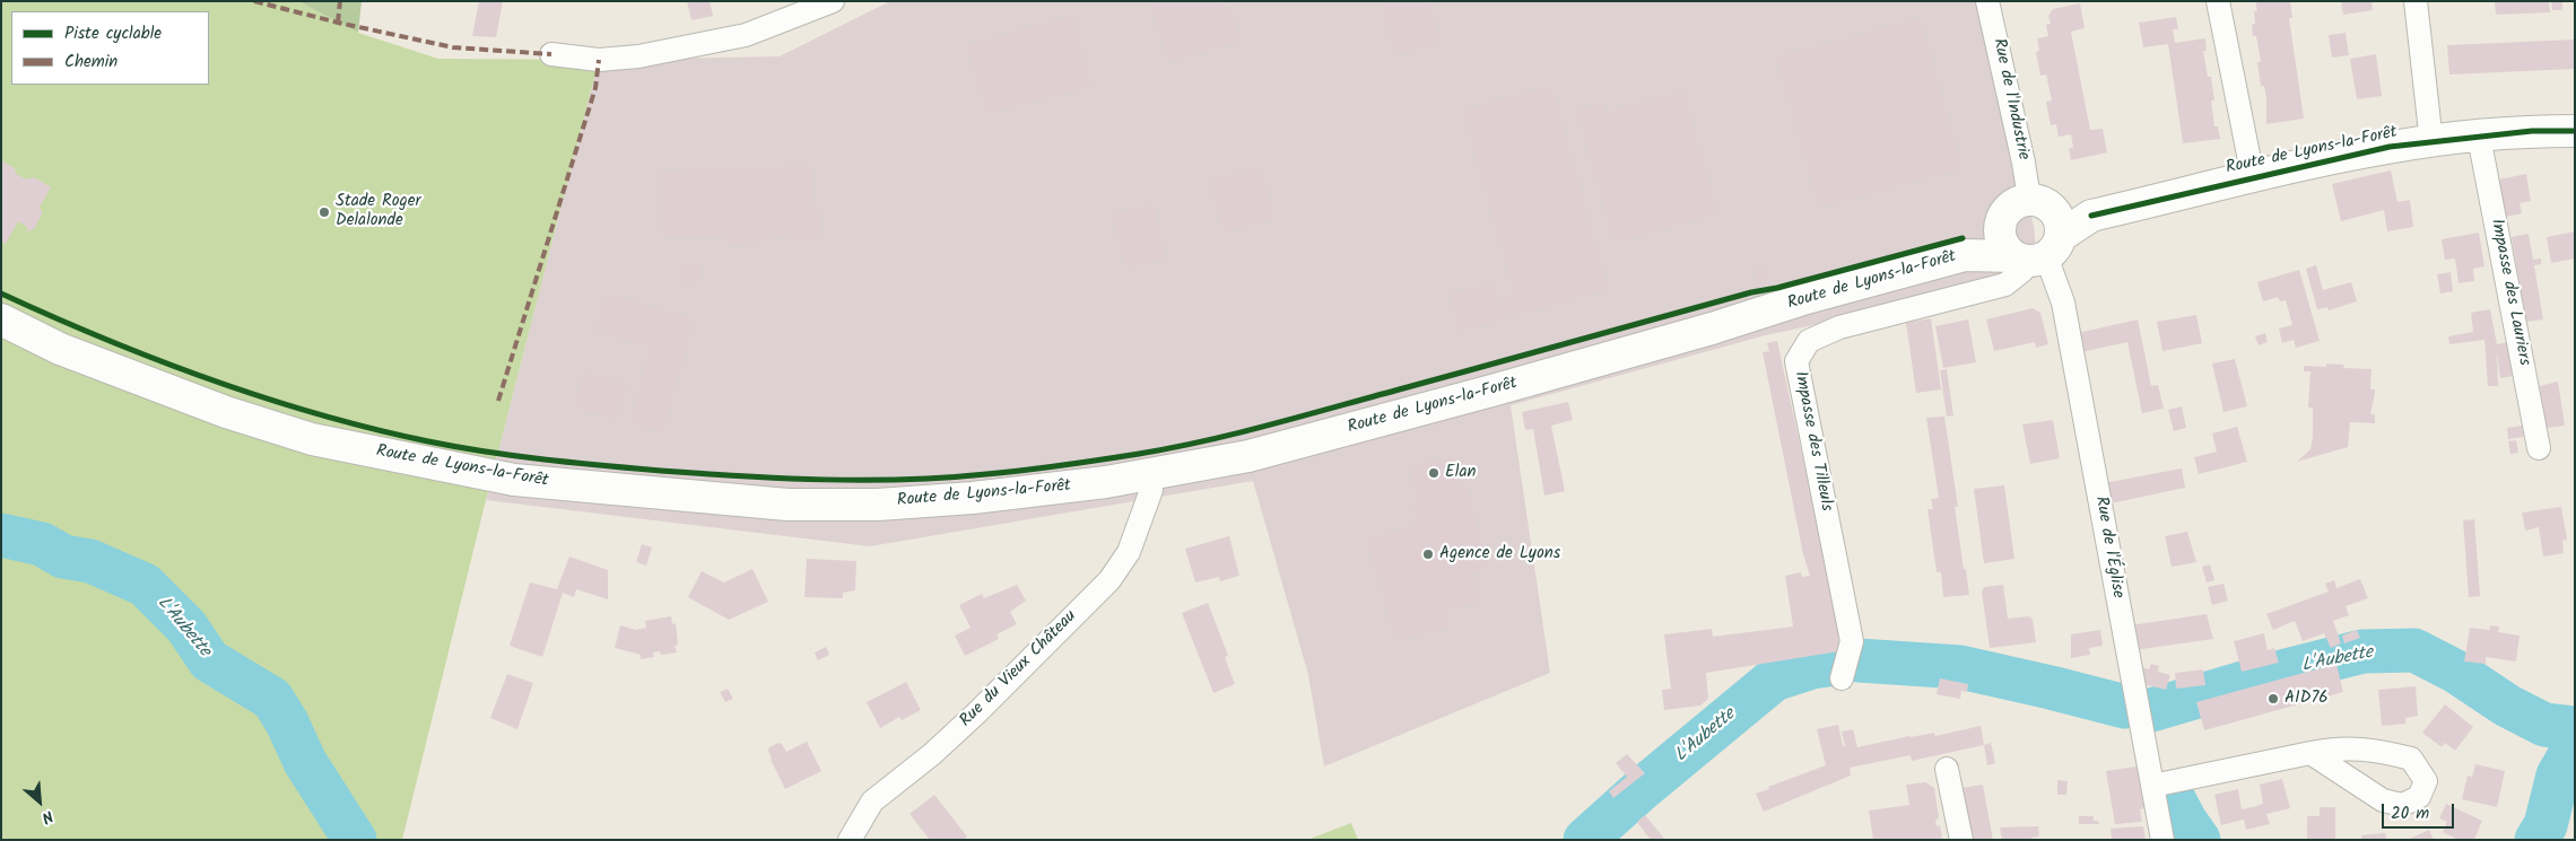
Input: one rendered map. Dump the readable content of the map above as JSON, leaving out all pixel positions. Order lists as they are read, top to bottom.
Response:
{
  "streets": {
    "main road": ["Route de Lyons-la-Forêt"],
    "street": [
      "Rue de l'Industrie",
      "Impasse des Lauriers",
      "Impasse des Tilleuls",
      "Rue de l'Église",
      "Rue du Vieux Château"
    ]
  },
  "crossings": [
    ["Rue de l'Industrie", "Route de Lyons-la-Forêt"],
    ["Route de Lyons-la-Forêt", "Impasse des Lauriers"],
    ["Route de Lyons-la-Forêt", "Impasse des Tilleuls"],
    ["Route de Lyons-la-Forêt", "Rue de l'Église"],
    ["Route de Lyons-la-Forêt", "Rue du Vieux Château"],
    ["Impasse des Tilleuls", "Rue de l'Église"]
  ],
  "water": ["L'Aubette"],
  "places": [
    "Stade Roger Delalonde",
    "Elan",
    "Agence de Lyons",
    "AID76"
  ],
  "legend": ["Piste cyclable", "Chemin"],
  "scale_bar": "20 m",
  "north": "bottom right"
}
